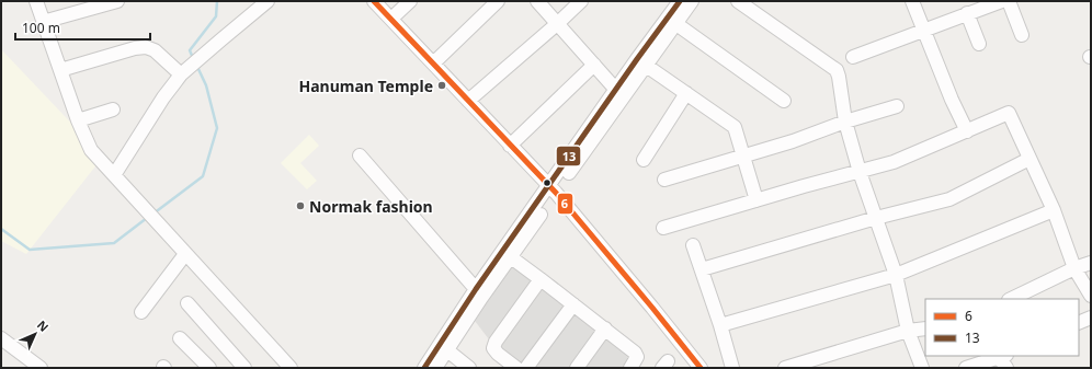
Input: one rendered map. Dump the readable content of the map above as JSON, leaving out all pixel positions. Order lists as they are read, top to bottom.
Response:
{
  "places": ["Hanuman Temple", "Normak fashion"],
  "lines": ["transit line 6", "transit line 13"],
  "legend": ["6", "13"],
  "scale_bar": "100 m",
  "north": "top right"
}
